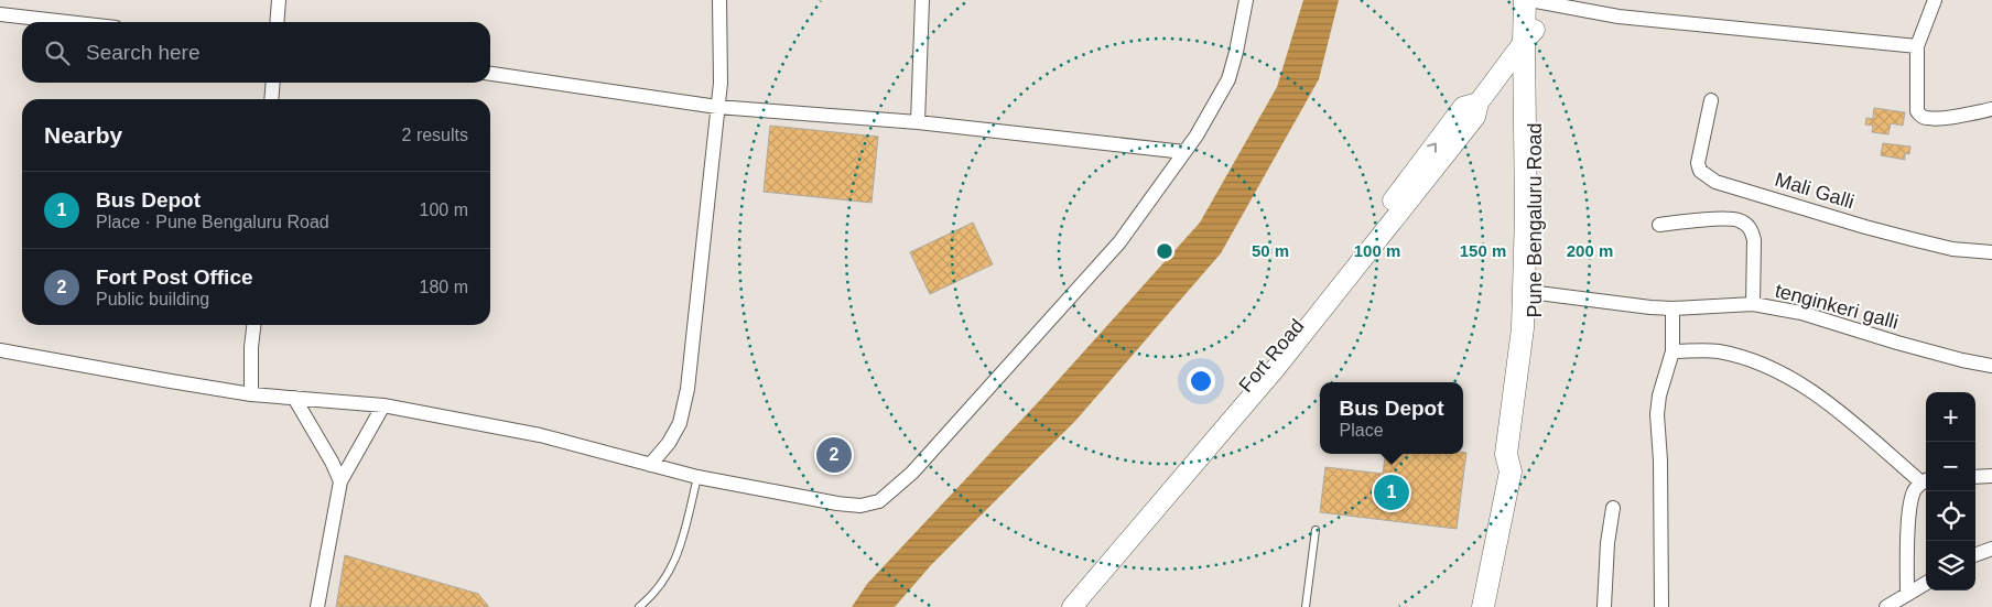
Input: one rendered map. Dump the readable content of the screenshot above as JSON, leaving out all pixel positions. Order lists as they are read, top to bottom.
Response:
{
  "streets": {
    "main road": ["Pune Bengaluru Road", "Fort Road"],
    "street": ["Mali Galli", "tenginkeri galli"]
  },
  "crossings": [
    ["Pune Bengaluru Road", "tenginkeri galli"],
    ["Pune Bengaluru Road", "Fort Road"]
  ],
  "page": {
    "search": "Search here",
    "heading": ["Nearby", "2 results"],
    "list": [
      {
        "mark": "1",
        "name": "Bus Depot",
        "note": "Place · Pune Bengaluru Road",
        "value": "100 m"
      },
      {
        "mark": "2",
        "name": "Fort Post Office",
        "note": "Public building",
        "value": "180 m"
      }
    ],
    "popup": ["Bus Depot", "Place"],
    "map_buttons": ["+", "−"],
    "pins": ["2", "1"]
  },
  "rings": [
    "50 m",
    "100 m",
    "150 m",
    "200 m"
  ]
}
